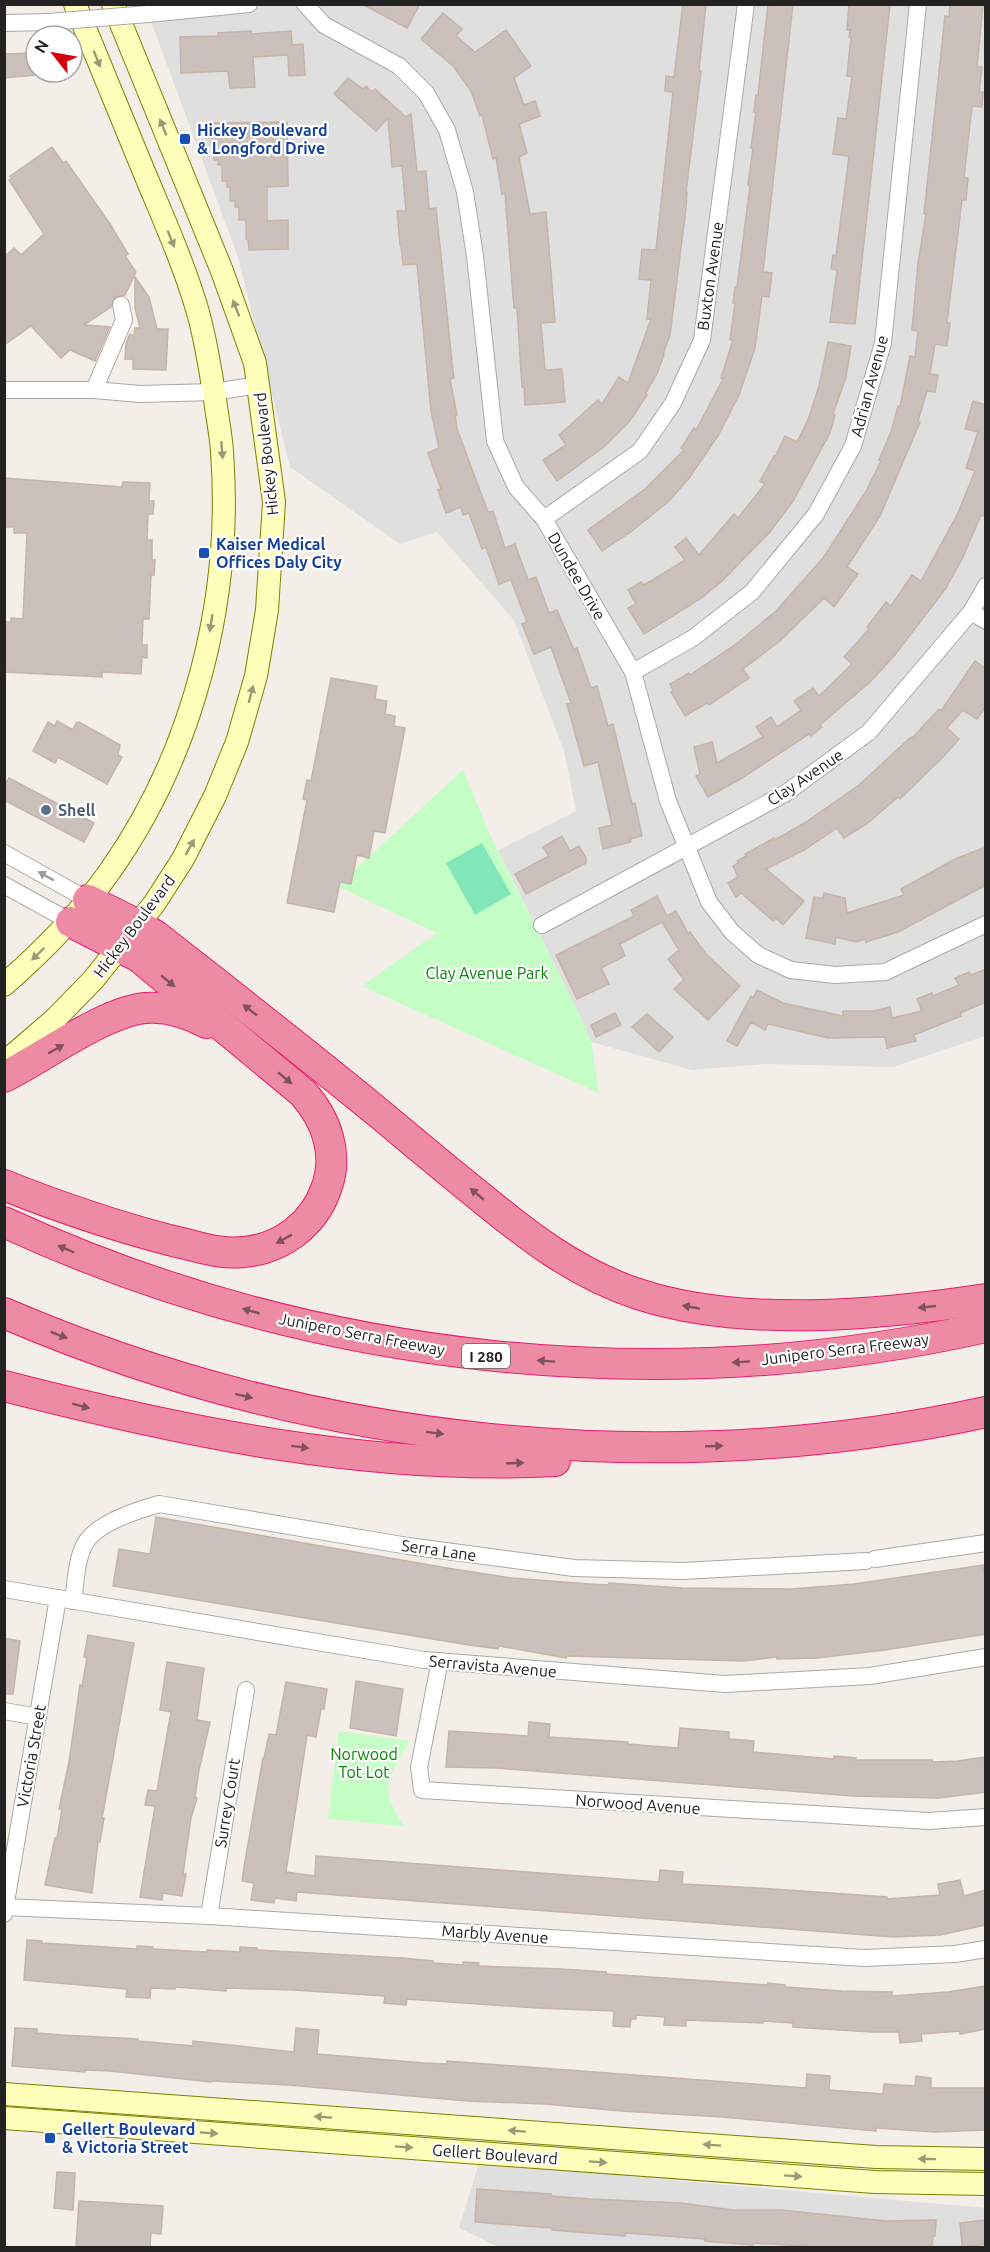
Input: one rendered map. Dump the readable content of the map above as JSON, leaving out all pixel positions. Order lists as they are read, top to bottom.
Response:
{
  "streets": {
    "highway": ["Junipero Serra Freeway", "I 280"],
    "main road": ["Hickey Boulevard", "Gellert Boulevard"],
    "street": [
      "Buxton Avenue",
      "Adrian Avenue",
      "Dundee Drive",
      "Clay Avenue",
      "Serra Lane",
      "Serravista Avenue",
      "Victoria Street",
      "Surrey Court",
      "Norwood Avenue",
      "Marbly Avenue"
    ]
  },
  "crossings": [
    ["Buxton Avenue", "Dundee Drive"],
    ["Adrian Avenue", "Dundee Drive"],
    ["Dundee Drive", "Clay Avenue"],
    ["Serra Lane", "Serravista Avenue"],
    ["Serra Lane", "Victoria Street"],
    ["Serravista Avenue", "Victoria Street"],
    ["Serravista Avenue", "Norwood Avenue"],
    ["Victoria Street", "Marbly Avenue"],
    ["Surrey Court", "Marbly Avenue"]
  ],
  "parks": ["Clay Avenue Park", "Norwood Tot Lot"],
  "places": {
    "transit": ["Hickey Boulevard & Longford Drive", "Kaiser Medical Offices Daly City", "Gellert Boulevard & Victoria Street"],
    "other": ["Shell"]
  },
  "north": "top left"
}
